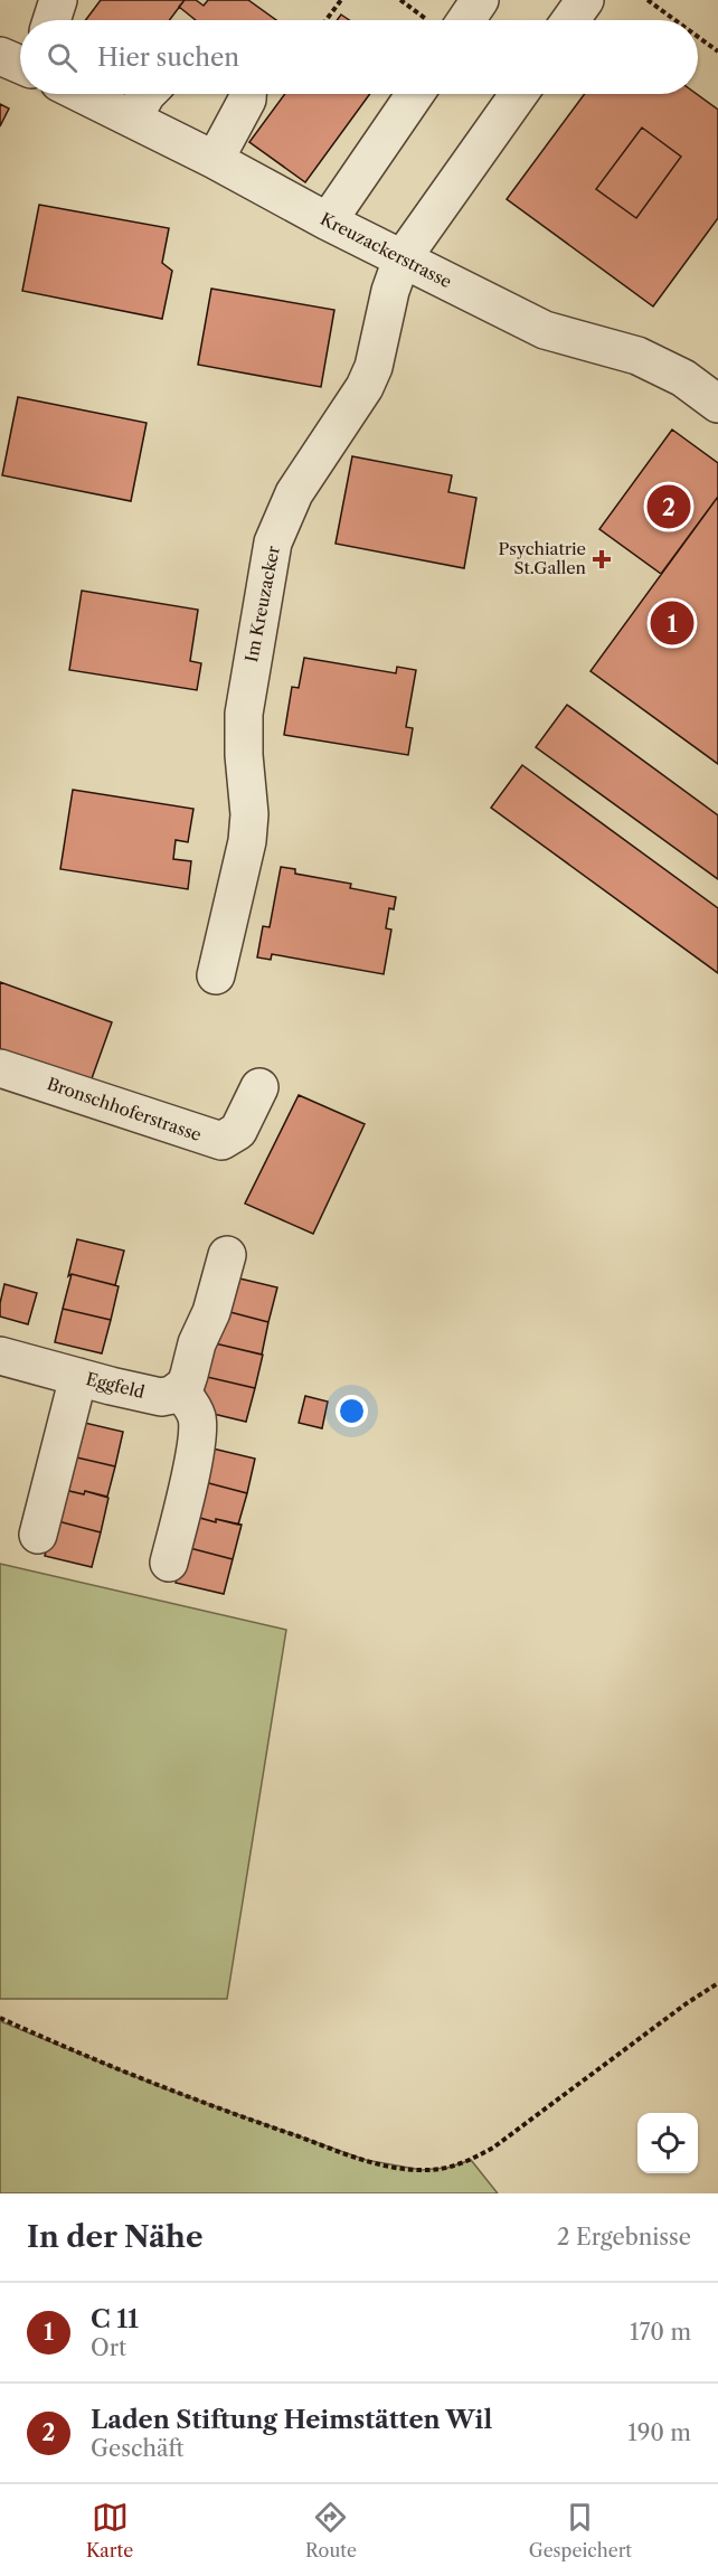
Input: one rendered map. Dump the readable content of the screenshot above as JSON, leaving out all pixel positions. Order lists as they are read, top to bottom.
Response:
{
  "streets": {
    "street": [
      "Kreuzackerstrasse",
      "Im Kreuzacker",
      "Bronschhoferstrasse",
      "Eggfeld"
    ]
  },
  "crossings": [
    ["Kreuzackerstrasse", "Im Kreuzacker"]
  ],
  "places": {
    "health": ["Psychiatrie St.Gallen"]
  },
  "page": {
    "search": "Hier suchen",
    "pins": ["2", "1"],
    "heading": ["In der Nähe", "2 Ergebnisse"],
    "list": [
      {
        "mark": "1",
        "name": "C 11",
        "note": "Ort",
        "value": "170 m"
      },
      {
        "mark": "2",
        "name": "Laden Stiftung Heimstätten Wil",
        "note": "Geschäft",
        "value": "190 m"
      }
    ],
    "nav": ["Karte", "Route", "Gespeichert"]
  }
}
